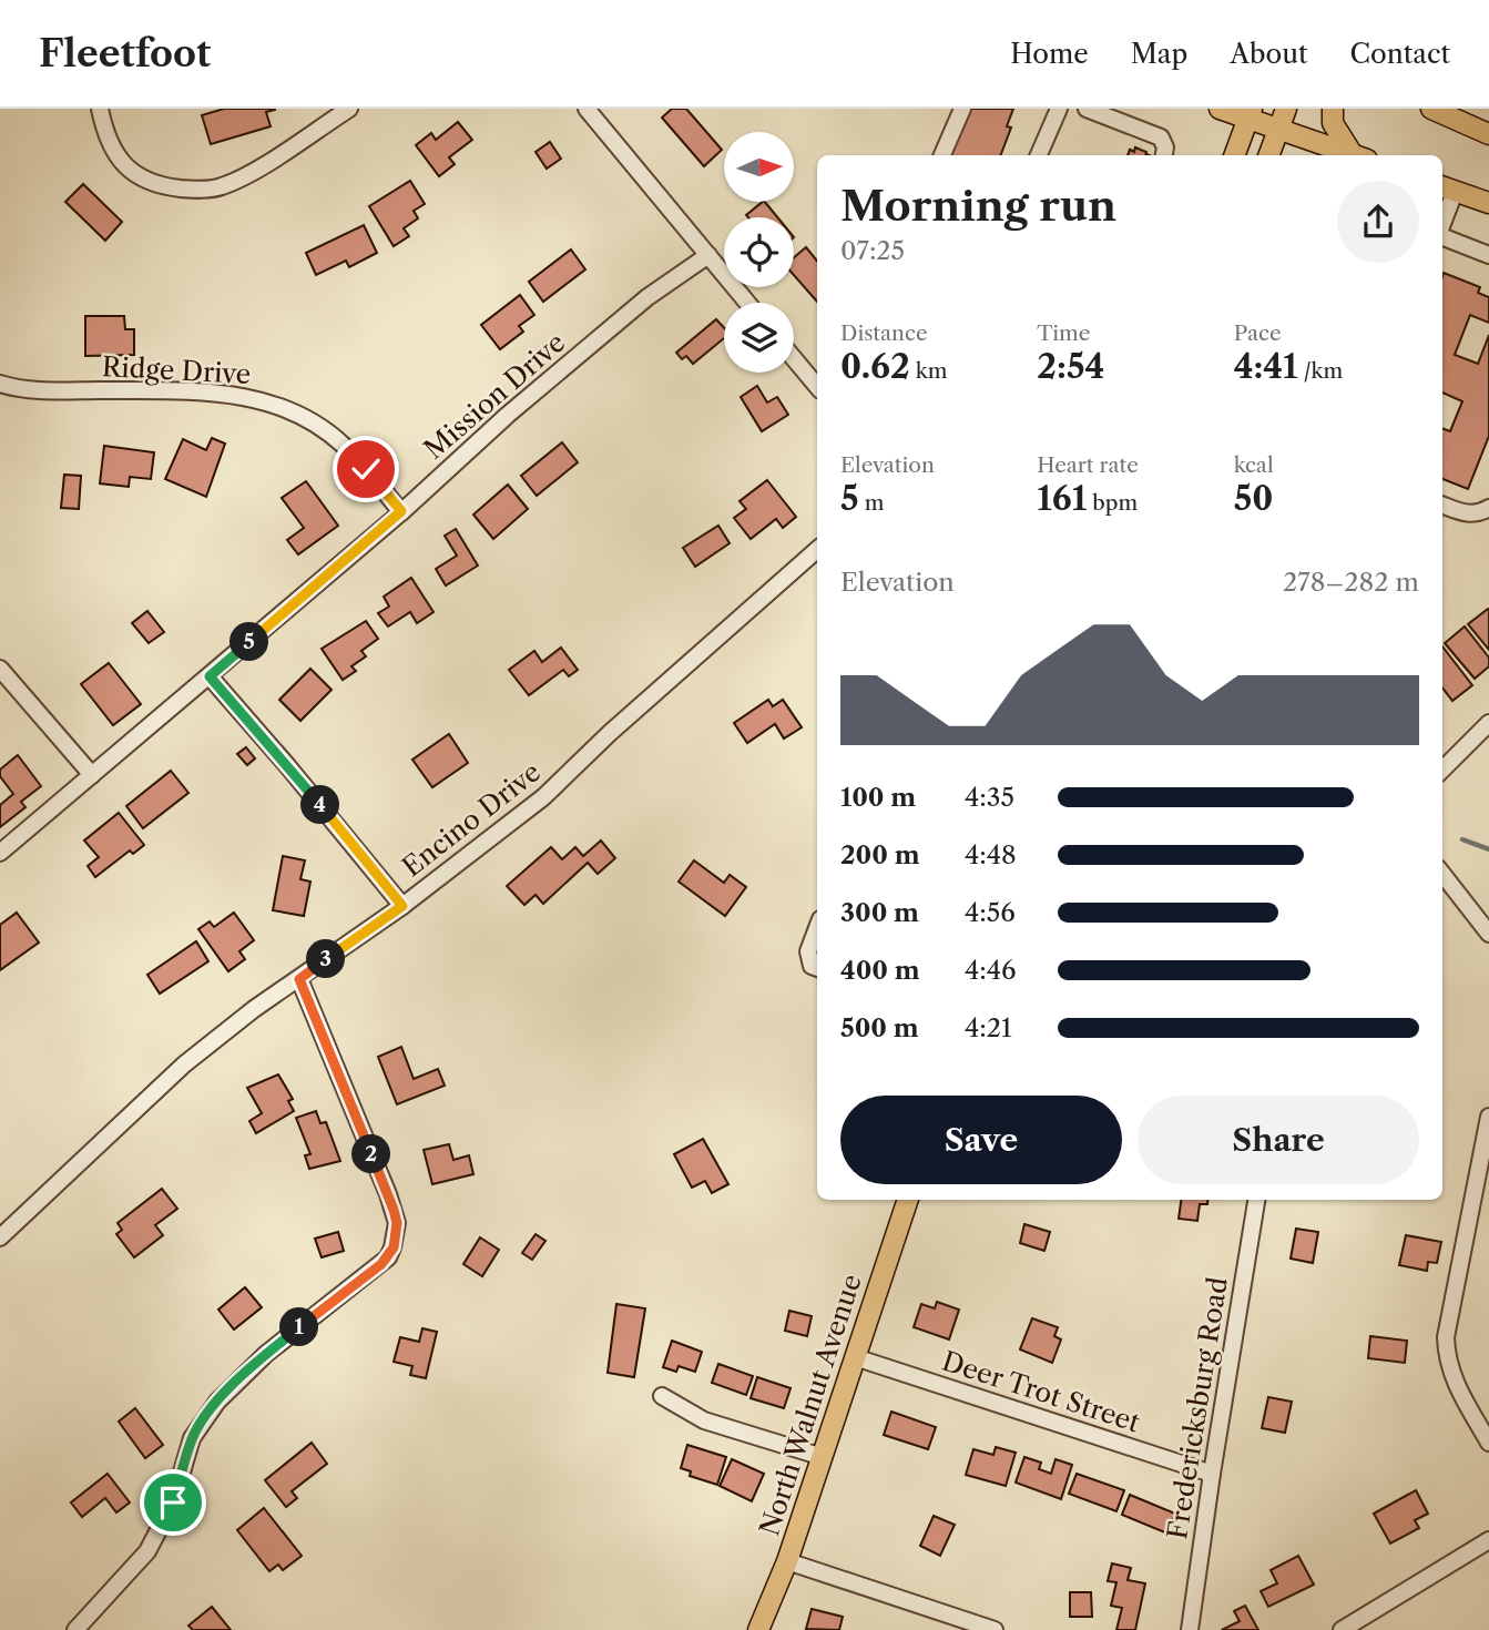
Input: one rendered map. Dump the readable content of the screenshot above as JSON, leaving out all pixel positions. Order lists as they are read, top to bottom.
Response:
{
  "streets": {
    "main road": ["North Walnut Avenue"],
    "street": [
      "Ridge Drive",
      "Mission Drive",
      "Encino Drive",
      "Deer Trot Street",
      "Fredericksburg Road"
    ]
  },
  "crossings": [
    ["Ridge Drive", "Mission Drive"],
    ["Deer Trot Street", "North Walnut Avenue"],
    ["Deer Trot Street", "Fredericksburg Road"]
  ],
  "north": "right",
  "page": {
    "header": "Fleetfoot",
    "nav": [
      "Home",
      "Map",
      "About",
      "Contact"
    ],
    "heading": ["Morning run", "07:25"],
    "stats": [
      ["Distance", "0.62 km"],
      ["Time", "2:54"],
      ["Pace", "4:41 /km"],
      ["Elevation", "5 m"],
      ["Heart rate", "161 bpm"],
      ["kcal", "50"]
    ],
    "chart": ["Elevation", "278–282 m"],
    "pins": [
      "5",
      "4",
      "3",
      "2",
      "1"
    ],
    "list": [
      {
        "name": "100 m",
        "note": "4:35"
      },
      {
        "name": "200 m",
        "note": "4:48"
      },
      {
        "name": "300 m",
        "note": "4:56"
      },
      {
        "name": "400 m",
        "note": "4:46"
      },
      {
        "name": "500 m",
        "note": "4:21"
      }
    ],
    "buttons": ["Save", "Share"]
  }
}
